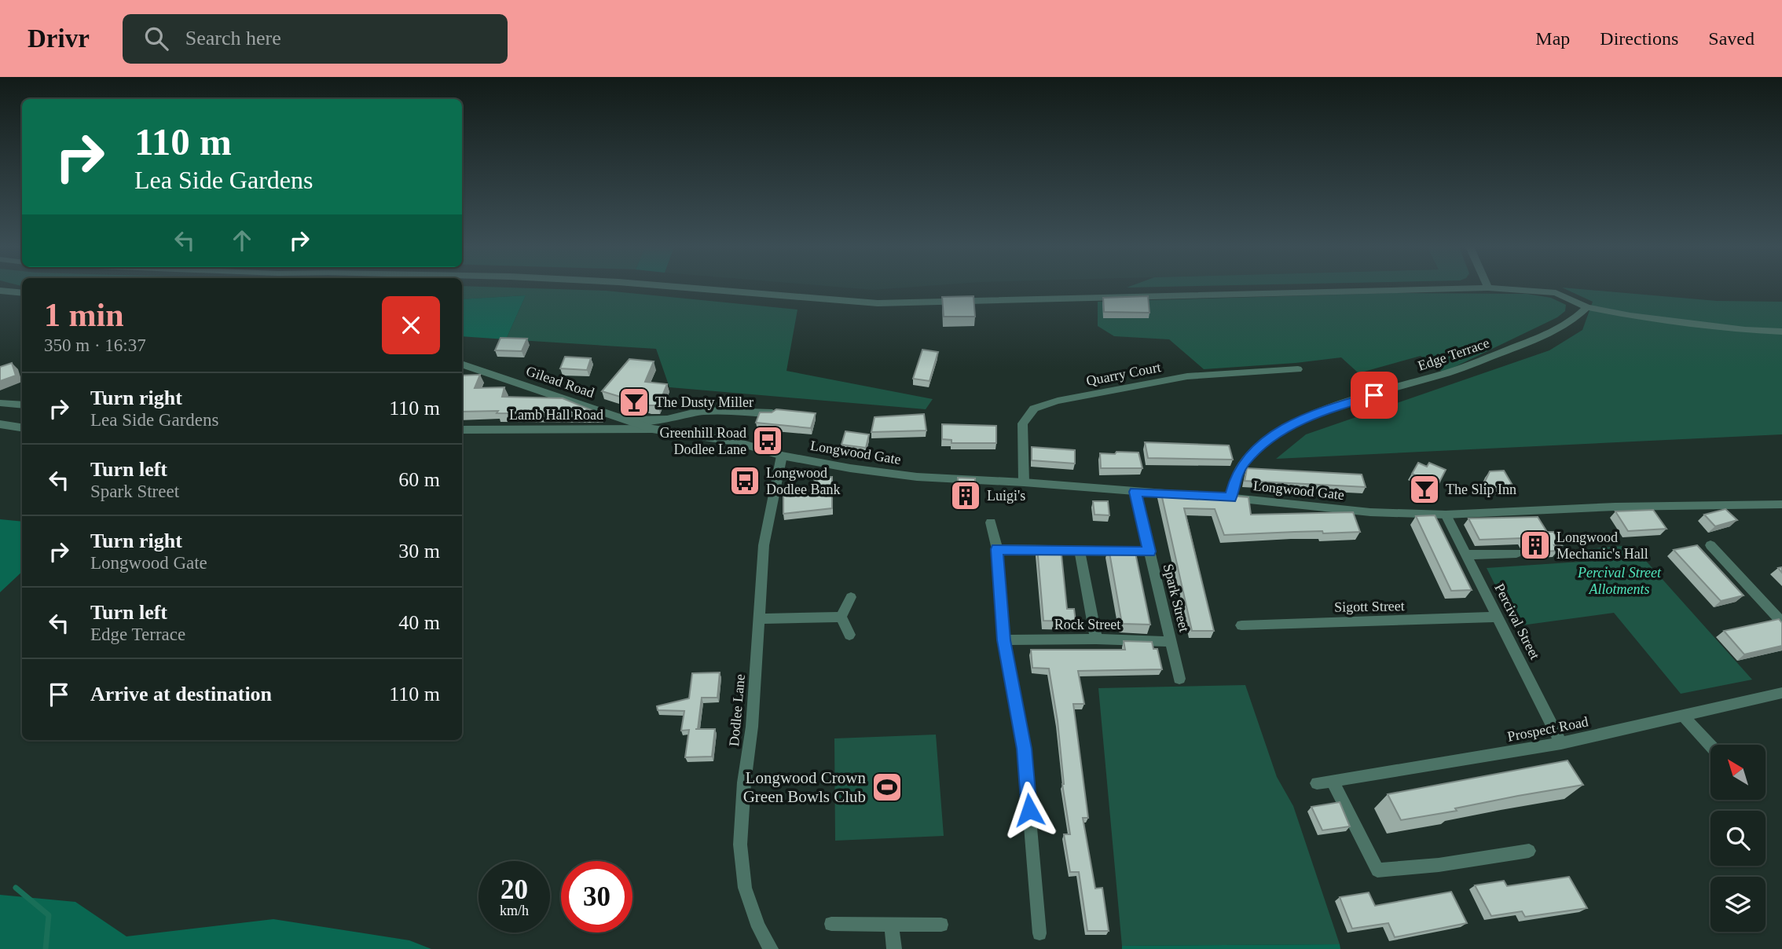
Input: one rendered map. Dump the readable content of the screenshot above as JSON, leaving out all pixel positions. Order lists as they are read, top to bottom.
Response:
{
  "streets": {
    "street": [
      "Edge Terrace",
      "Quarry Court",
      "Gilead Road",
      "Lamb Hall Road",
      "Longwood Gate",
      "Spark Street",
      "Sigott Street",
      "Percival Street",
      "Rock Street",
      "Dodlee Lane",
      "Prospect Road"
    ]
  },
  "crossings": [
    ["Edge Terrace", "Longwood Gate"],
    ["Quarry Court", "Longwood Gate"],
    ["Gilead Road", "Lamb Hall Road"],
    ["Gilead Road", "Longwood Gate"],
    ["Lamb Hall Road", "Longwood Gate"],
    ["Longwood Gate", "Spark Street"],
    ["Longwood Gate", "Percival Street"],
    ["Longwood Gate", "Dodlee Lane"],
    ["Spark Street", "Rock Street"],
    ["Sigott Street", "Percival Street"],
    ["Percival Street", "Prospect Road"]
  ],
  "parks": ["Percival Street Allotments"],
  "places": {
    "bar": ["The Dusty Miller", "The Slip Inn"],
    "bus stop": ["Greenhill Road Dodlee Lane", "Longwood Dodlee Bank"],
    "building": ["Luigi's", "Longwood Mechanic's Hall"],
    "sports": ["Longwood Crown Green Bowls Club"]
  },
  "north": "top left",
  "page": {
    "header": "Drivr",
    "search": "Search here",
    "nav": ["Map", "Directions", "Saved"],
    "turn": ["110 m", "Lea Side Gardens"],
    "heading": ["1 min", "350 m · 16:37"],
    "list": [
      {
        "name": "Turn right",
        "note": "Lea Side Gardens",
        "value": "110 m"
      },
      {
        "name": "Turn left",
        "note": "Spark Street",
        "value": "60 m"
      },
      {
        "name": "Turn right",
        "note": "Longwood Gate",
        "value": "30 m"
      },
      {
        "name": "Turn left",
        "note": "Edge Terrace",
        "value": "40 m"
      },
      {
        "name": "Arrive at destination",
        "value": "110 m"
      }
    ],
    "speed": "20 km/h",
    "limit": "30"
  }
}
